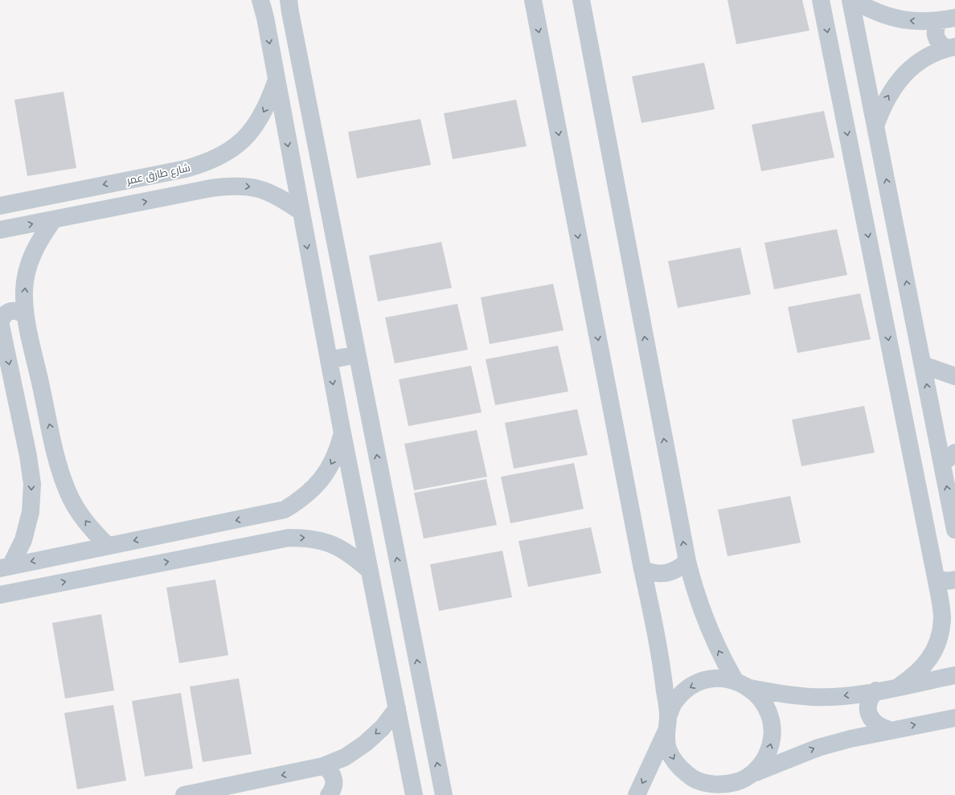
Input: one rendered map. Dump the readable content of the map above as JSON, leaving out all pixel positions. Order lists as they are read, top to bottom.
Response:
{
  "streets": {
    "street": ["شارع طارق عمر"]
  }
}
